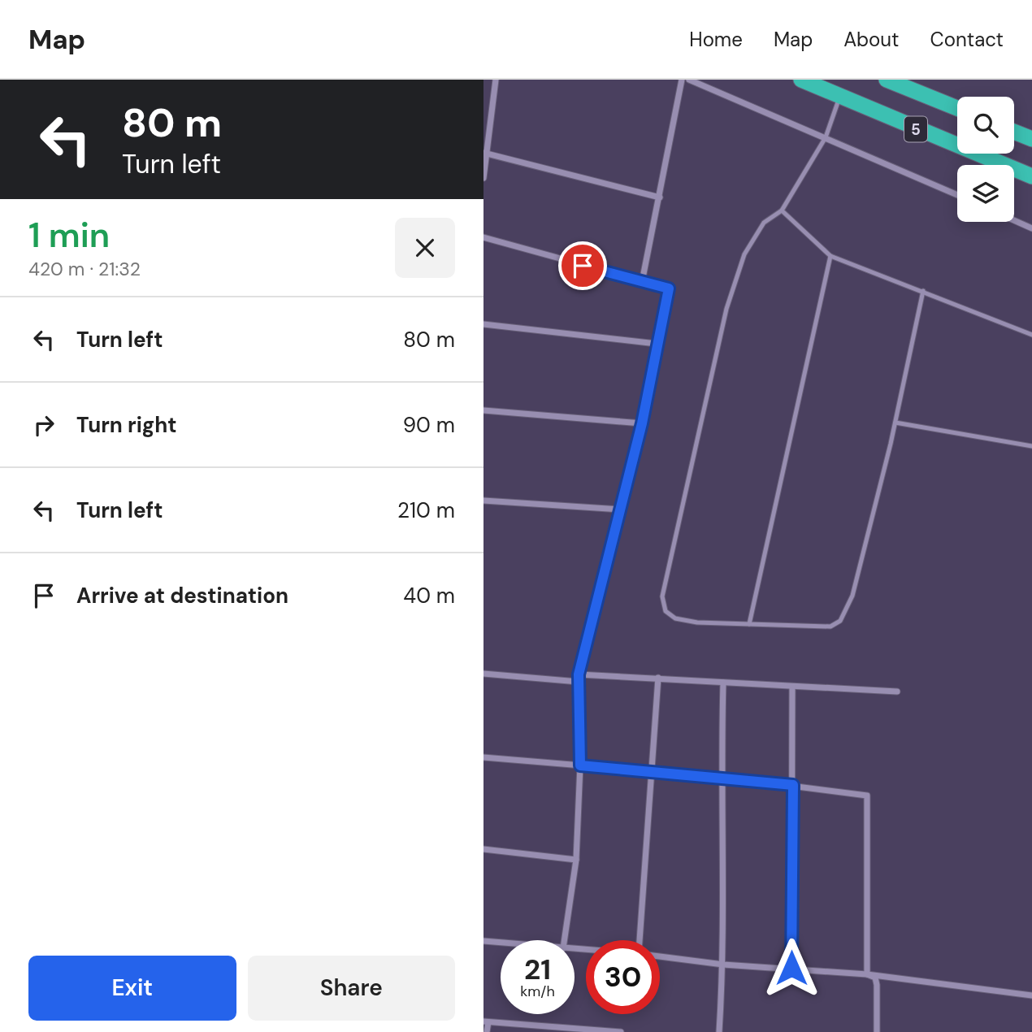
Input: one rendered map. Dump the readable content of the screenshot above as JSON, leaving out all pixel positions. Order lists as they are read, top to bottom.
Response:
{
  "streets": {
    "highway": ["5"]
  },
  "page": {
    "header": "Map",
    "nav": [
      "Home",
      "Map",
      "About",
      "Contact"
    ],
    "turn": ["80 m", "Turn left"],
    "heading": ["1 min", "420 m · 21:32"],
    "list": [
      {
        "name": "Turn left",
        "value": "80 m"
      },
      {
        "name": "Turn right",
        "value": "90 m"
      },
      {
        "name": "Turn left",
        "value": "210 m"
      },
      {
        "name": "Arrive at destination",
        "value": "40 m"
      }
    ],
    "speed": "21 km/h",
    "limit": "30",
    "buttons": ["Exit", "Share"]
  }
}
